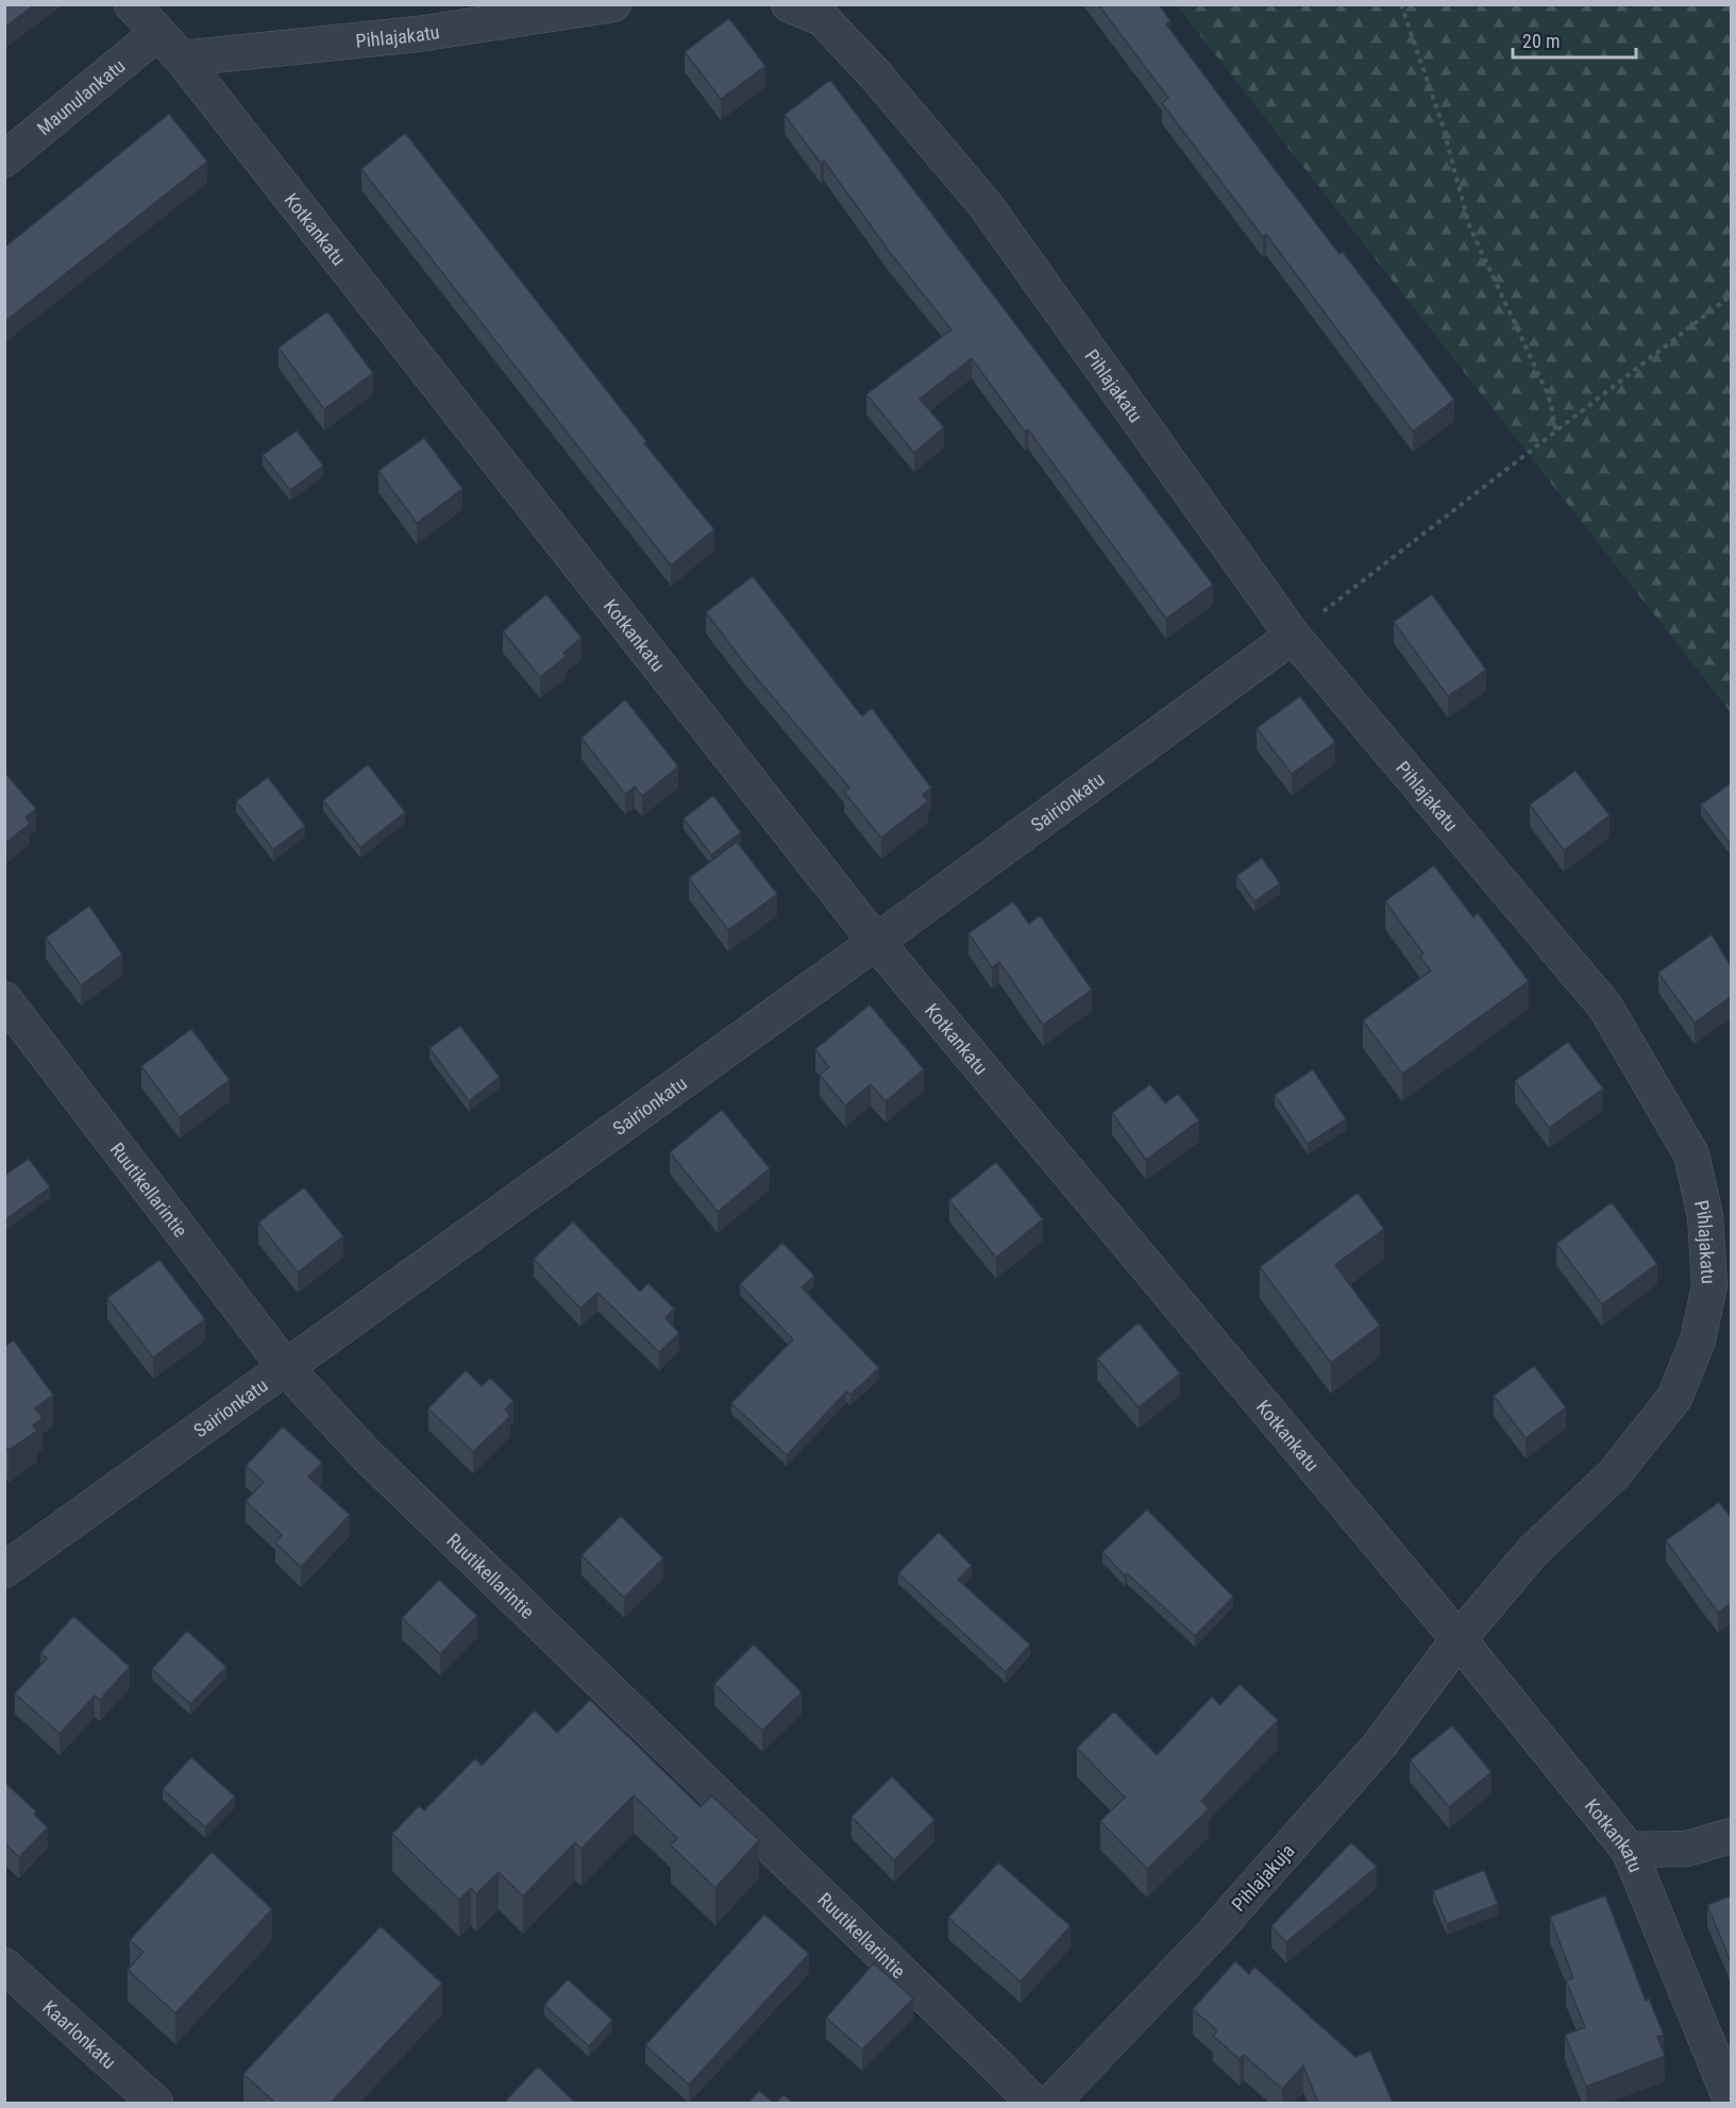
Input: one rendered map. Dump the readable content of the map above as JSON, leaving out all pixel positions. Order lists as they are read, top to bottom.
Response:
{
  "streets": {
    "street": [
      "Pihlajakatu",
      "Maunulankatu",
      "Kotkankatu",
      "Sairionkatu",
      "Ruutikellarintie",
      "Pihlajakuja",
      "Kaarlonkatu"
    ]
  },
  "crossings": [
    ["Pihlajakatu", "Kotkankatu"],
    ["Pihlajakatu", "Sairionkatu"],
    ["Pihlajakatu", "Pihlajakuja"],
    ["Maunulankatu", "Kotkankatu"],
    ["Kotkankatu", "Sairionkatu"],
    ["Kotkankatu", "Pihlajakuja"],
    ["Sairionkatu", "Ruutikellarintie"]
  ],
  "scale_bar": "20 m"
}
